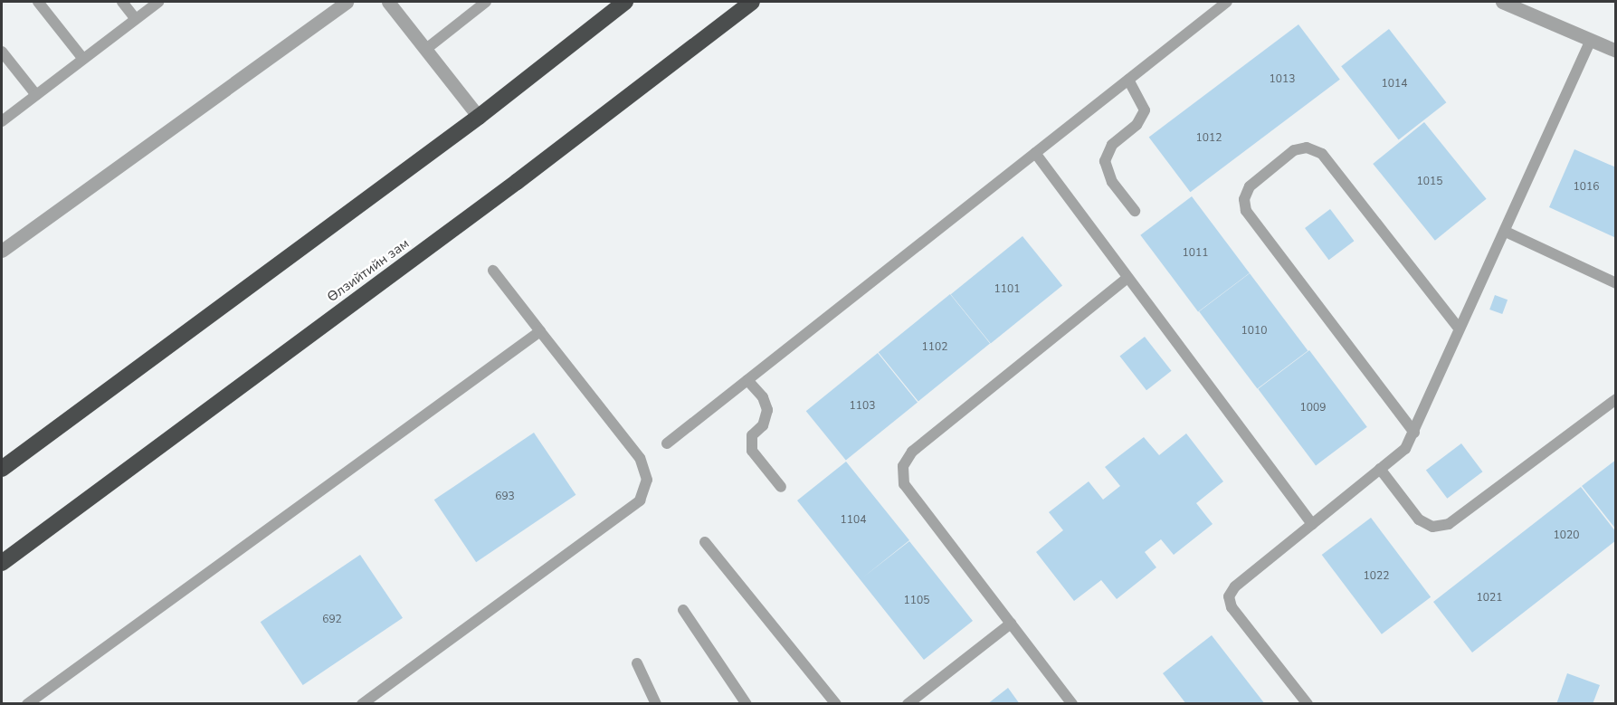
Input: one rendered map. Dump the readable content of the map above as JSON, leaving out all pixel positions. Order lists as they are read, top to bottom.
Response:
{
  "streets": {
    "highway": ["Өлзийтийн зам"]
  },
  "house_numbers": [
    "1013",
    "1014",
    "1012",
    "1015",
    "1016",
    "1011",
    "1101",
    "1010",
    "1102",
    "1103",
    "1009",
    "693",
    "1104",
    "1020",
    "1022",
    "1021",
    "1105",
    "692"
  ]
}
